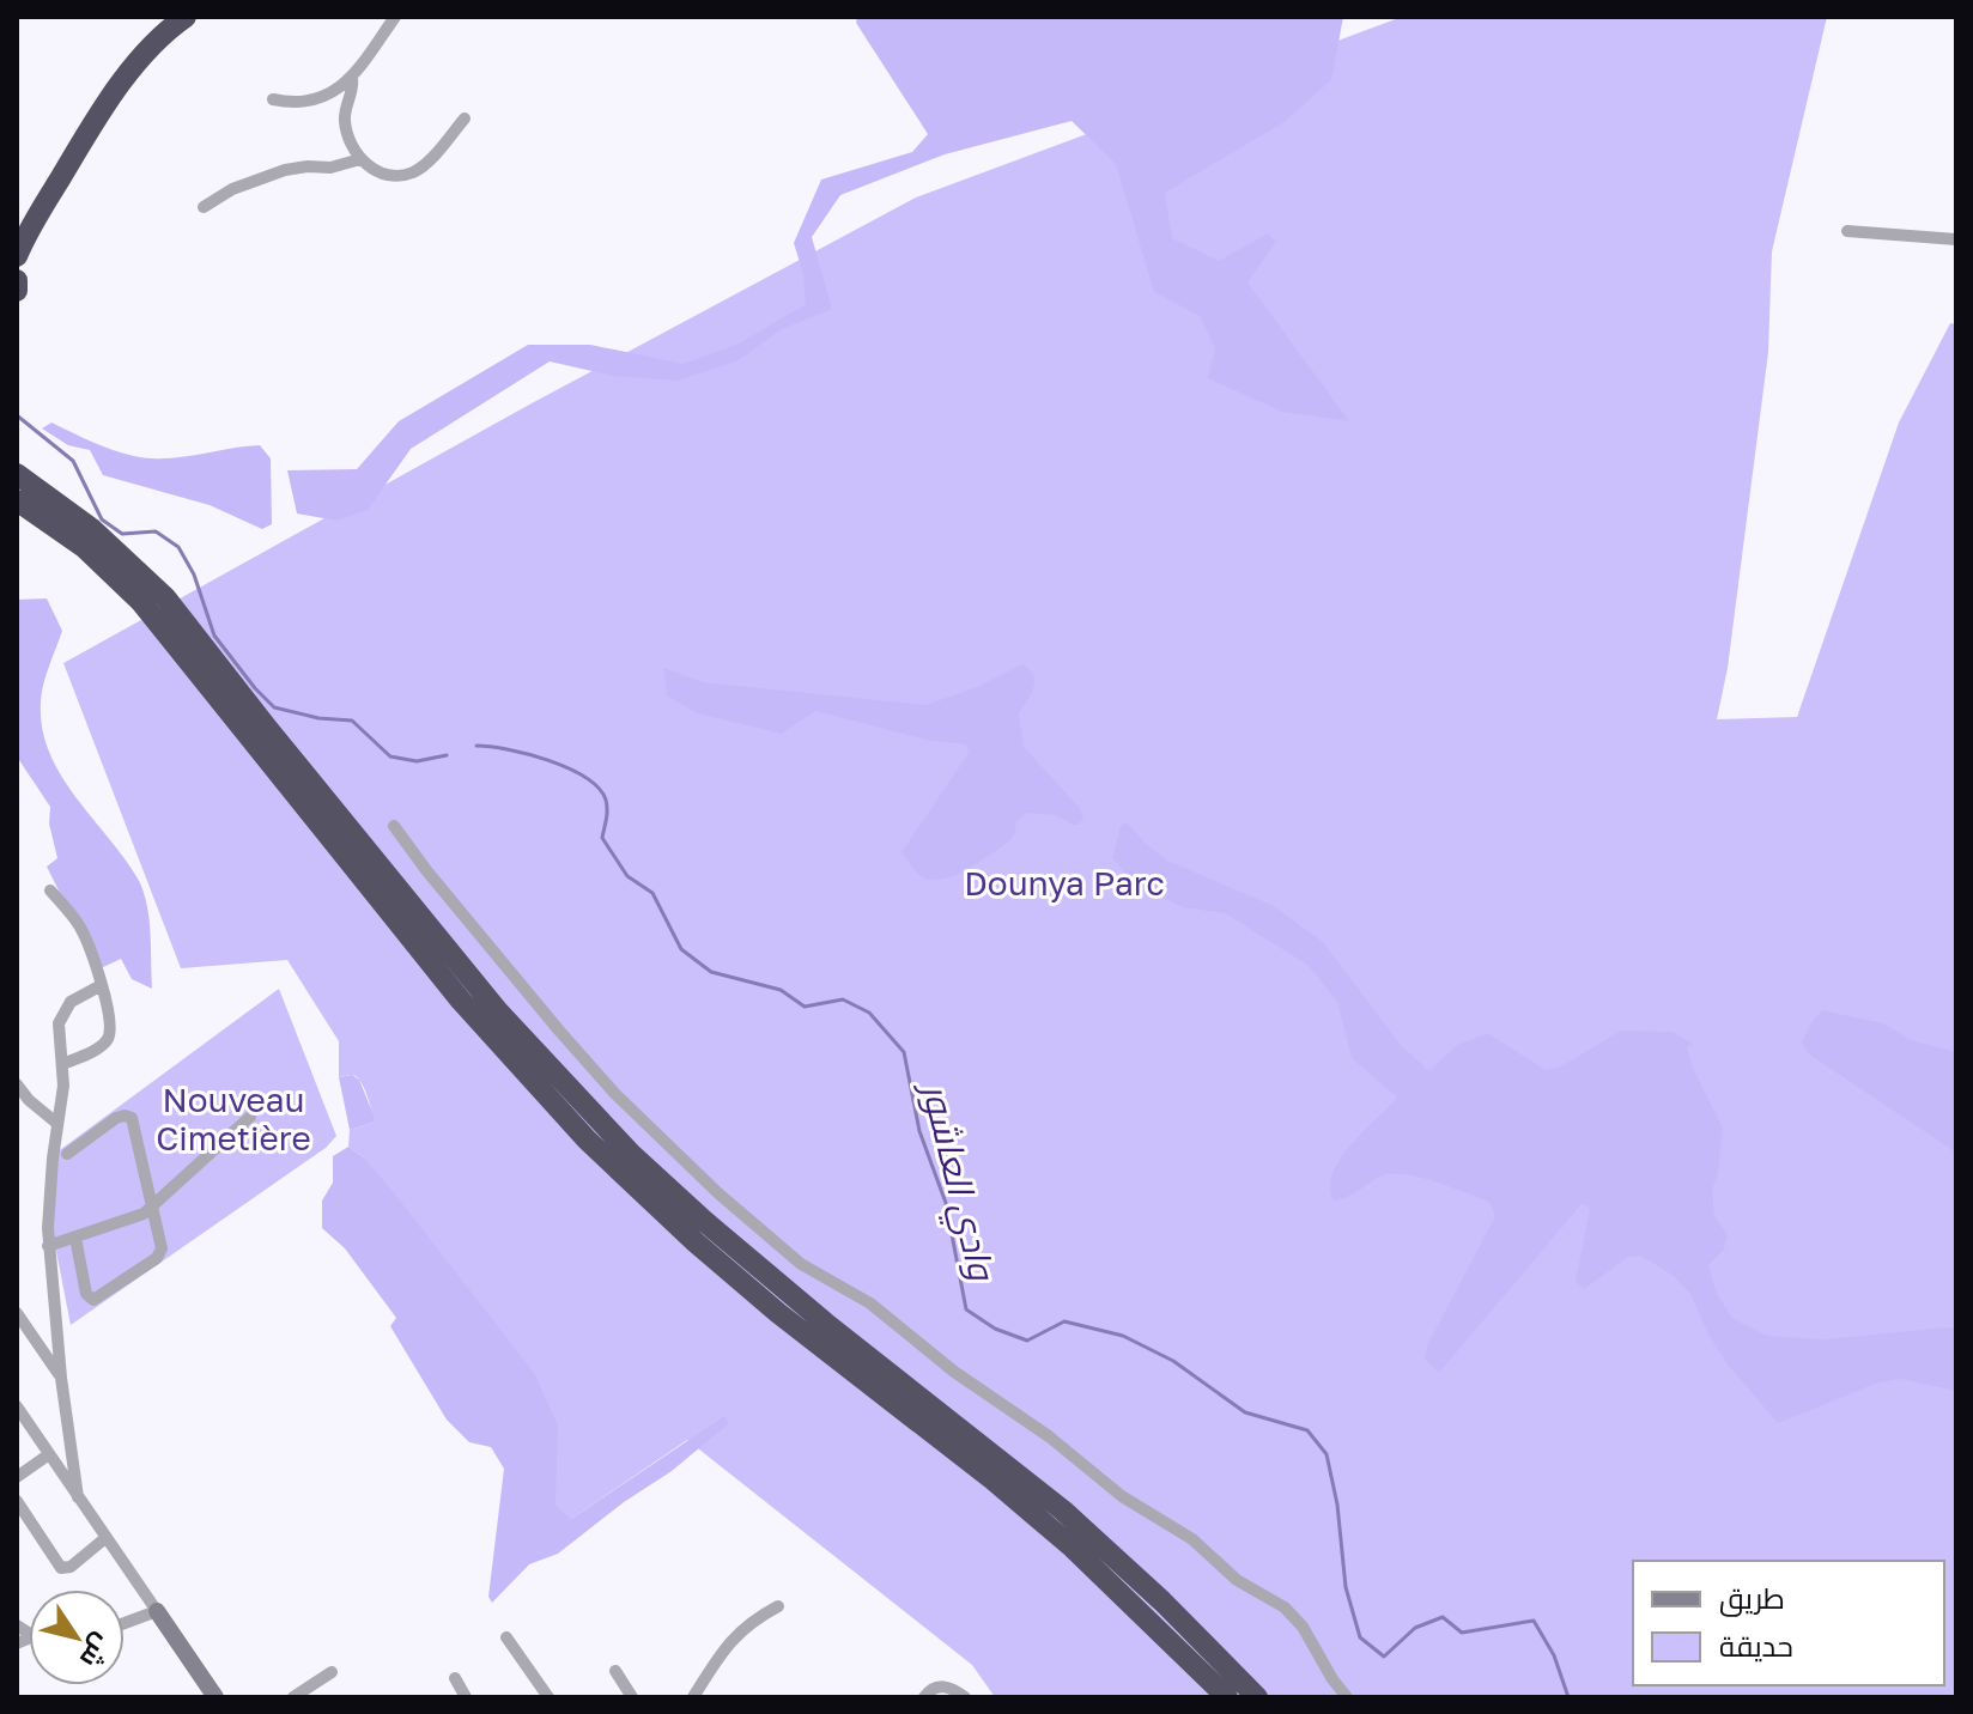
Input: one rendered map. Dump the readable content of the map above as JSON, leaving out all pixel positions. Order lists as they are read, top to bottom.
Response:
{
  "water": ["وادي العاشور"],
  "parks": ["Dounya Parc", "Nouveau Cimetière"],
  "legend": ["طريق", "حديقة"],
  "north": "bottom right"
}
